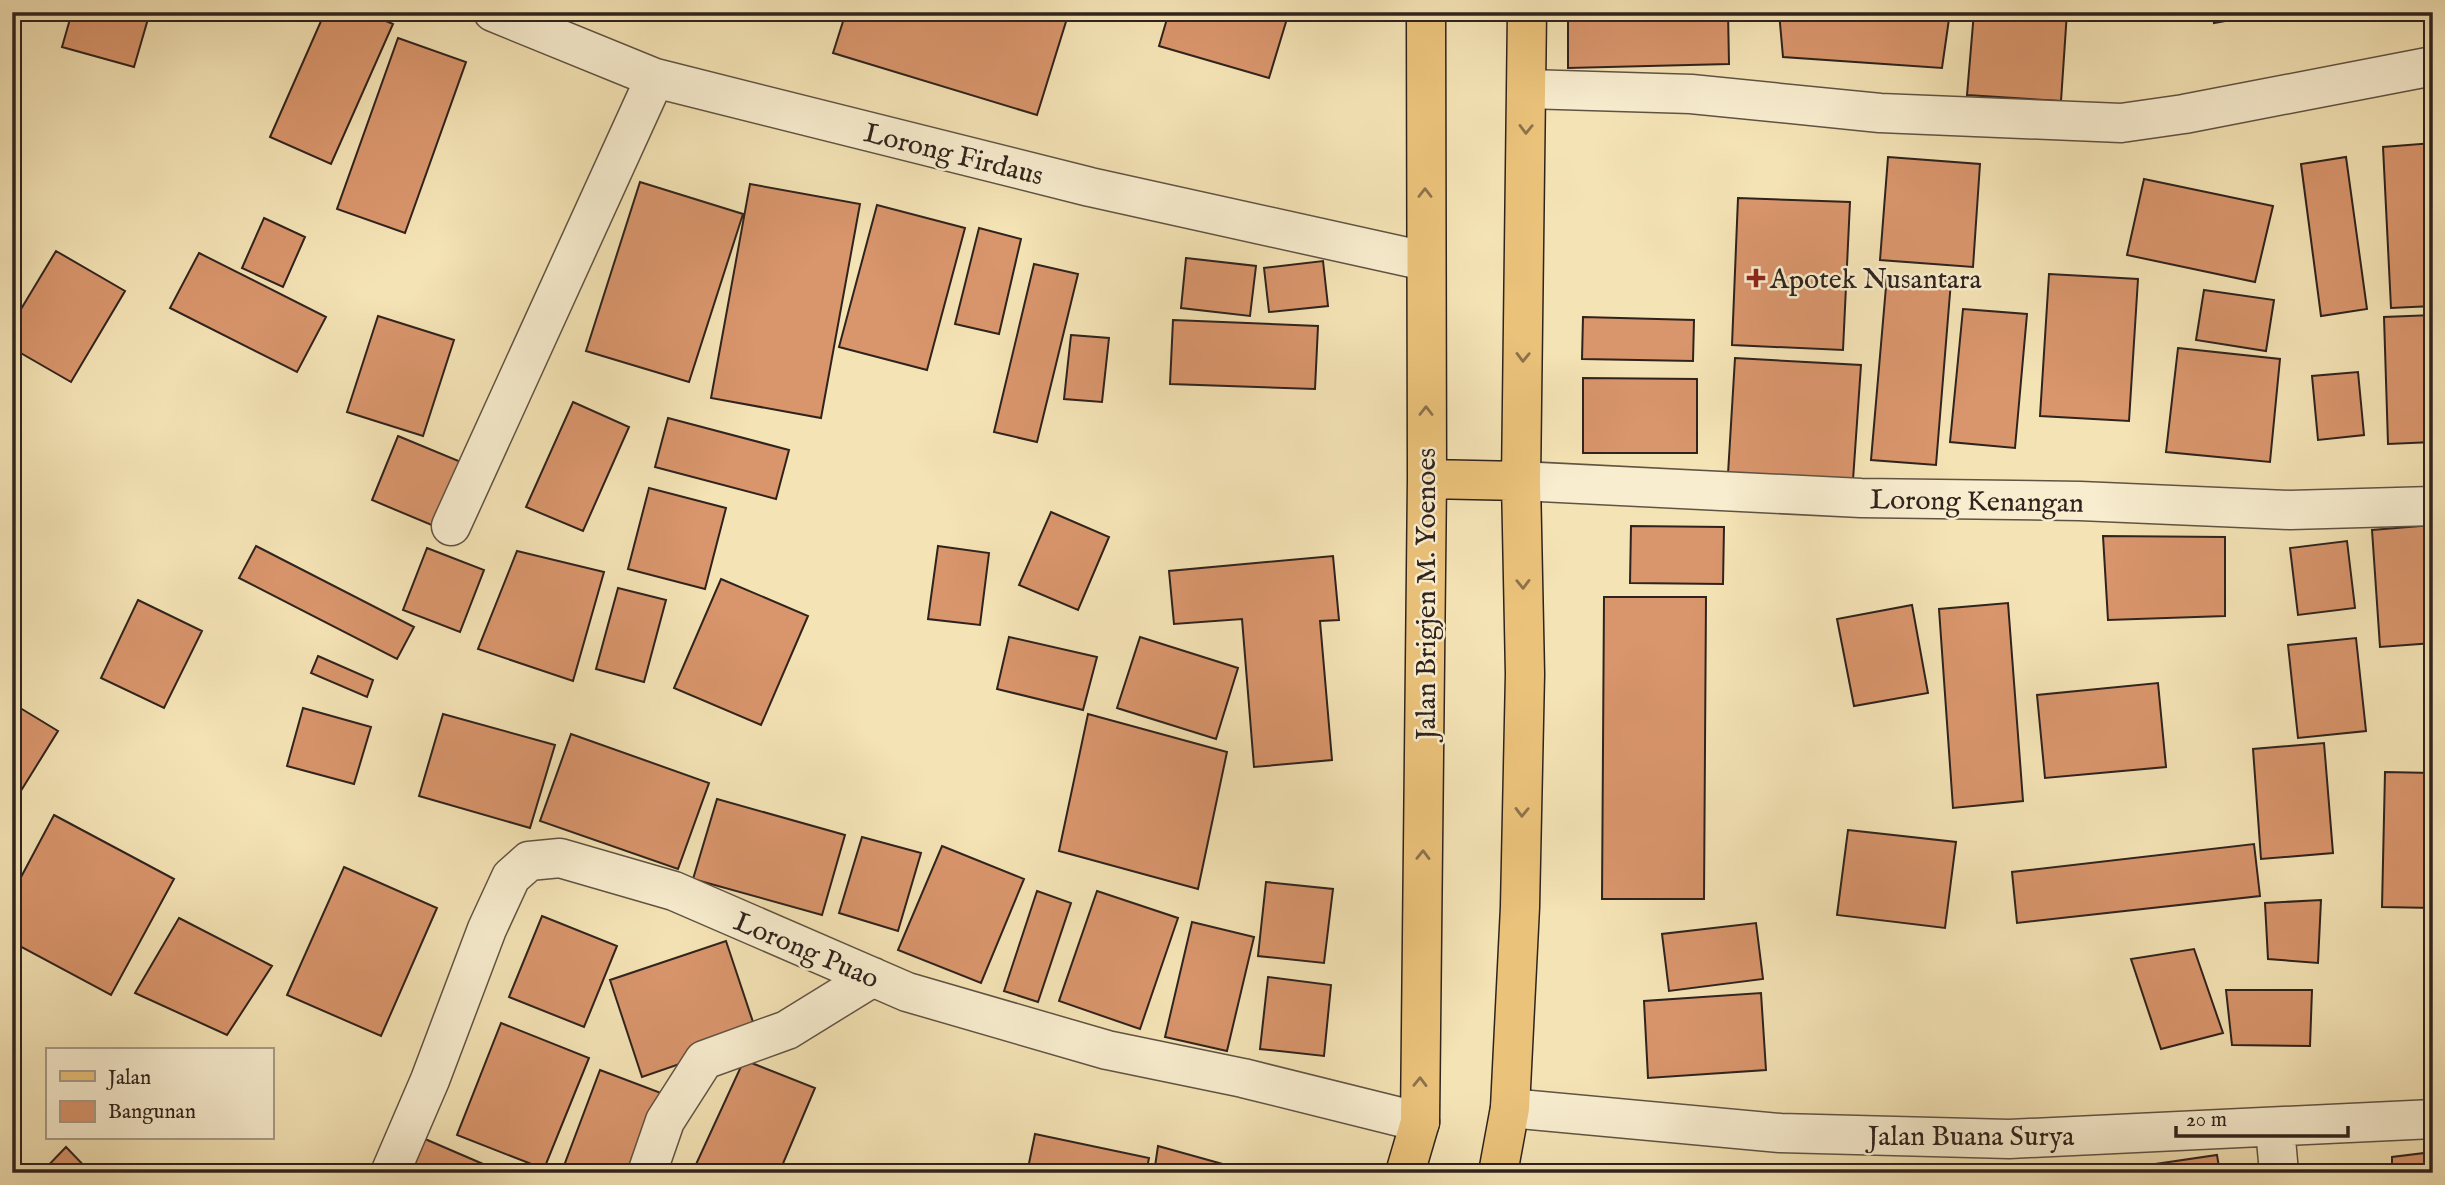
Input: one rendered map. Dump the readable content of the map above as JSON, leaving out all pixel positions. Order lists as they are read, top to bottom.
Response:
{
  "streets": {
    "main road": ["Jalan Brigjen M. Yoenoes"],
    "street": [
      "Lorong Firdaus",
      "Lorong Kenangan",
      "Lorong Puao",
      "Jalan Buana Surya"
    ]
  },
  "crossings": [
    ["Lorong Firdaus", "Jalan Brigjen M. Yoenoes"],
    ["Jalan Brigjen M. Yoenoes", "Lorong Puao"]
  ],
  "places": {
    "health": ["Apotek Nusantara"]
  },
  "legend": ["Jalan", "Bangunan"],
  "scale_bar": "20 m"
}
